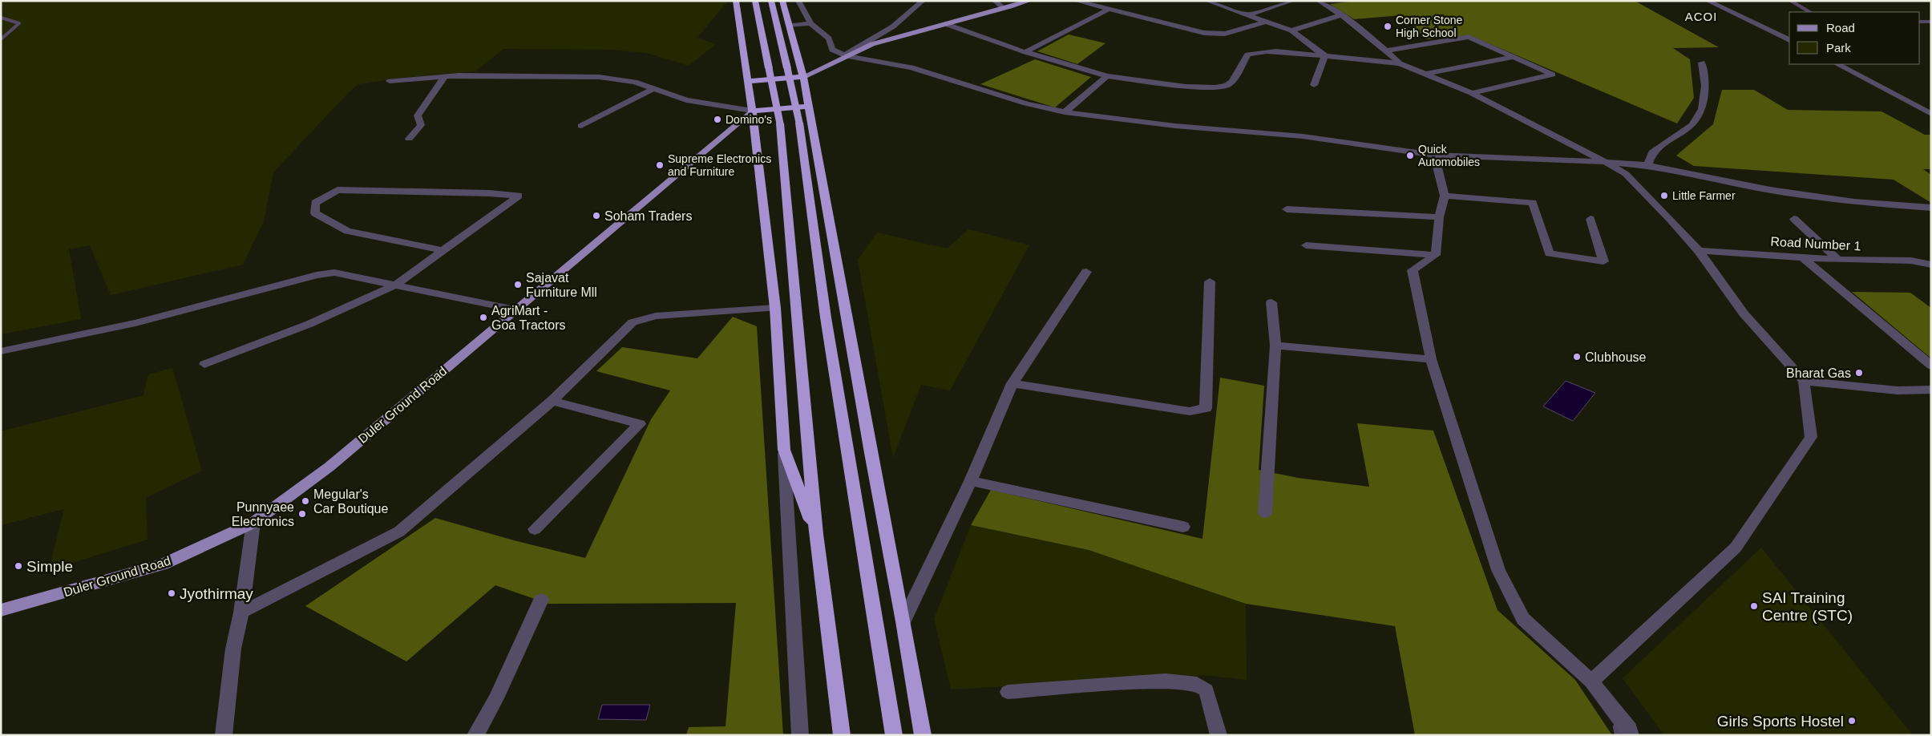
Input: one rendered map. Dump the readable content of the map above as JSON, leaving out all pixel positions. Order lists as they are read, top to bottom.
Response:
{
  "streets": {
    "main road": ["Duler Ground Road"],
    "street": ["Road Number 1"]
  },
  "districts": ["ACOI"],
  "places": [
    "Corner Stone High School",
    "Domino's",
    "Quick Automobiles",
    "Supreme Electronics and Furniture",
    "Little Farmer",
    "Soham Traders",
    "Sajavat Furniture Mll",
    "AgriMart - Goa Tractors",
    "Clubhouse",
    "Bharat Gas",
    "Megular's Car Boutique",
    "Punnyaee Electronics",
    "Simple",
    "Jyothirmay",
    "SAI Training Centre (STC)",
    "Girls Sports Hostel"
  ],
  "legend": ["Road", "Park"]
}
